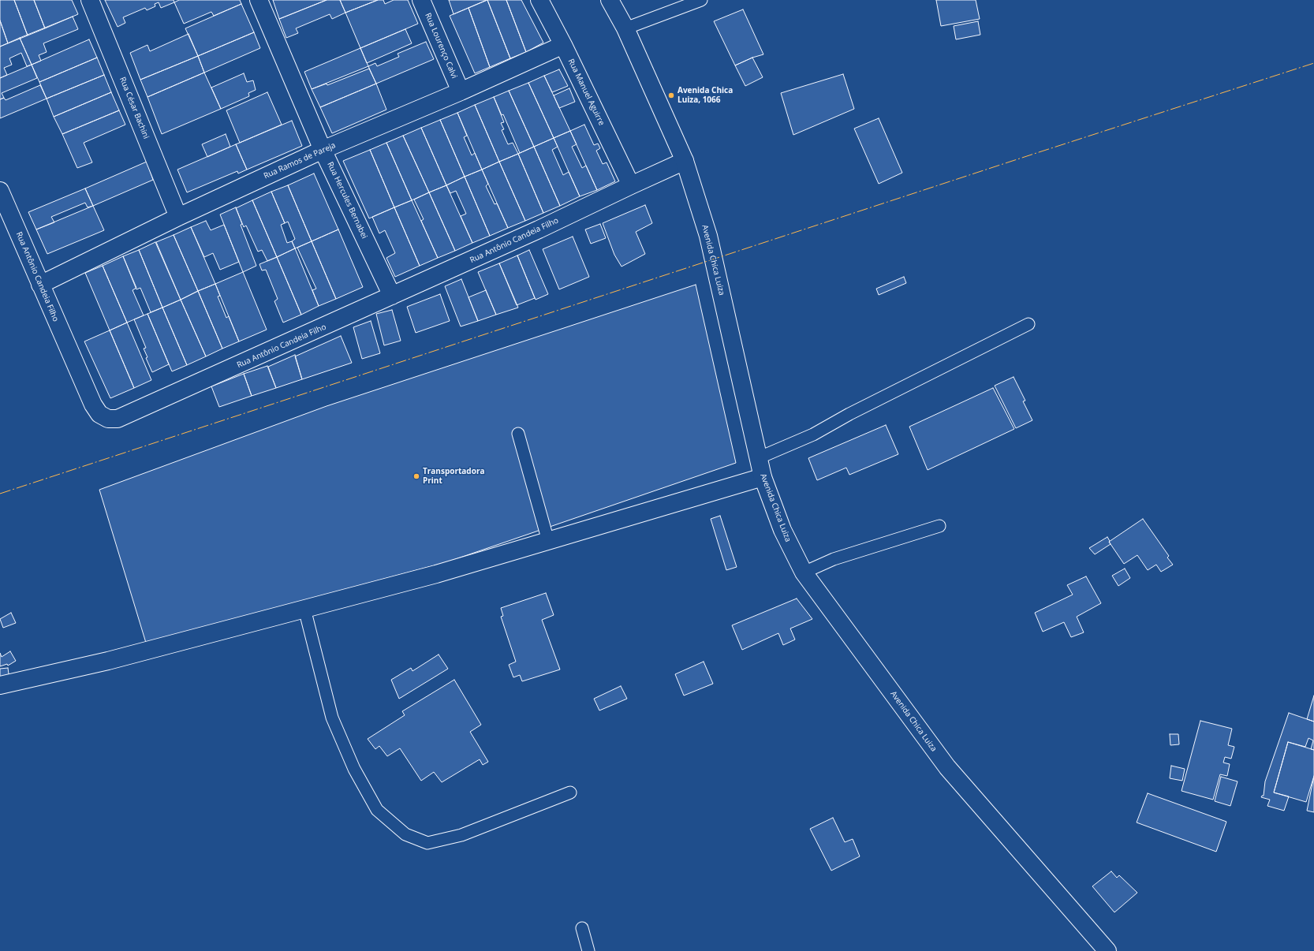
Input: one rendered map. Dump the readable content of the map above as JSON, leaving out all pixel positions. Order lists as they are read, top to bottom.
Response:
{
  "streets": {
    "street": [
      "Rua Lourenço Calvi",
      "Rua Manuel Aguirre",
      "Rua César Bachini",
      "Rua Ramos de Pareja",
      "Rua Hercules Bernabei",
      "Rua Antônio Candeia Filho",
      "Avenida Chica Luiza"
    ]
  },
  "crossings": [
    ["Rua Lourenço Calvi", "Rua Ramos de Pareja"],
    ["Rua Manuel Aguirre", "Rua Ramos de Pareja"],
    ["Rua Manuel Aguirre", "Rua Antônio Candeia Filho"],
    ["Rua César Bachini", "Rua Ramos de Pareja"],
    ["Rua Ramos de Pareja", "Rua Hercules Bernabei"],
    ["Rua Ramos de Pareja", "Rua Antônio Candeia Filho"],
    ["Rua Hercules Bernabei", "Rua Antônio Candeia Filho"],
    ["Rua Antônio Candeia Filho", "Avenida Chica Luiza"]
  ],
  "places": ["Avenida Chica Luiza, 1066", "Transportadora Print"]
}
